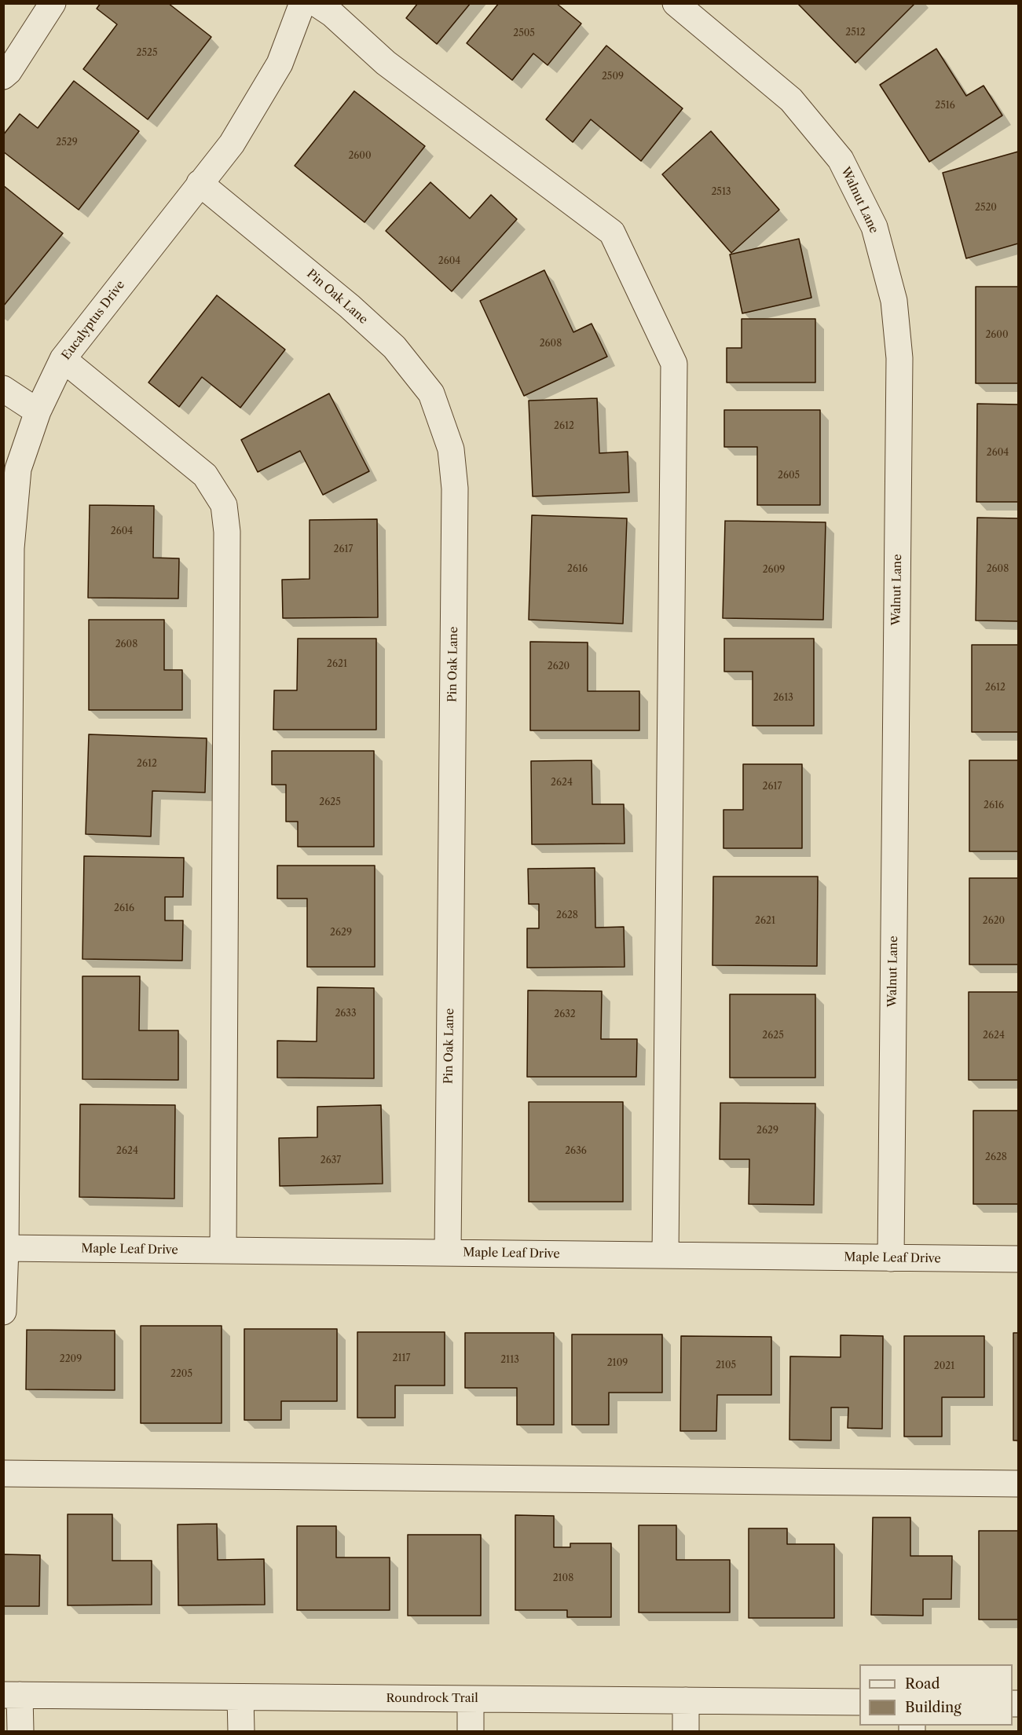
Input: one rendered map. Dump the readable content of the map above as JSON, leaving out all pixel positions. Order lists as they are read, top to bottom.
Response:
{
  "streets": {
    "street": [
      "Walnut Lane",
      "Pin Oak Lane",
      "Eucalyptus Drive",
      "Maple Leaf Drive",
      "Roundrock Trail"
    ]
  },
  "crossings": [
    ["Walnut Lane", "Maple Leaf Drive"],
    ["Pin Oak Lane", "Eucalyptus Drive"],
    ["Pin Oak Lane", "Maple Leaf Drive"],
    ["Eucalyptus Drive", "Maple Leaf Drive"]
  ],
  "house_numbers": [
    "2512",
    "2505",
    "2525",
    "2509",
    "2516",
    "2529",
    "2600",
    "2513",
    "2520",
    "2604",
    "2600",
    "2608",
    "2612",
    "2604",
    "2605",
    "2604",
    "2617",
    "2616",
    "2608",
    "2609",
    "2608",
    "2621",
    "2620",
    "2612",
    "2613",
    "2612",
    "2624",
    "2617",
    "2625",
    "2616",
    "2616",
    "2628",
    "2621",
    "2620",
    "2629",
    "2633",
    "2632",
    "2625",
    "2624",
    "2629",
    "2624",
    "2636",
    "2628",
    "2637",
    "2117",
    "2209",
    "2113",
    "2109",
    "2105",
    "2021",
    "2205",
    "2108"
  ],
  "legend": ["Road", "Building"]
}
